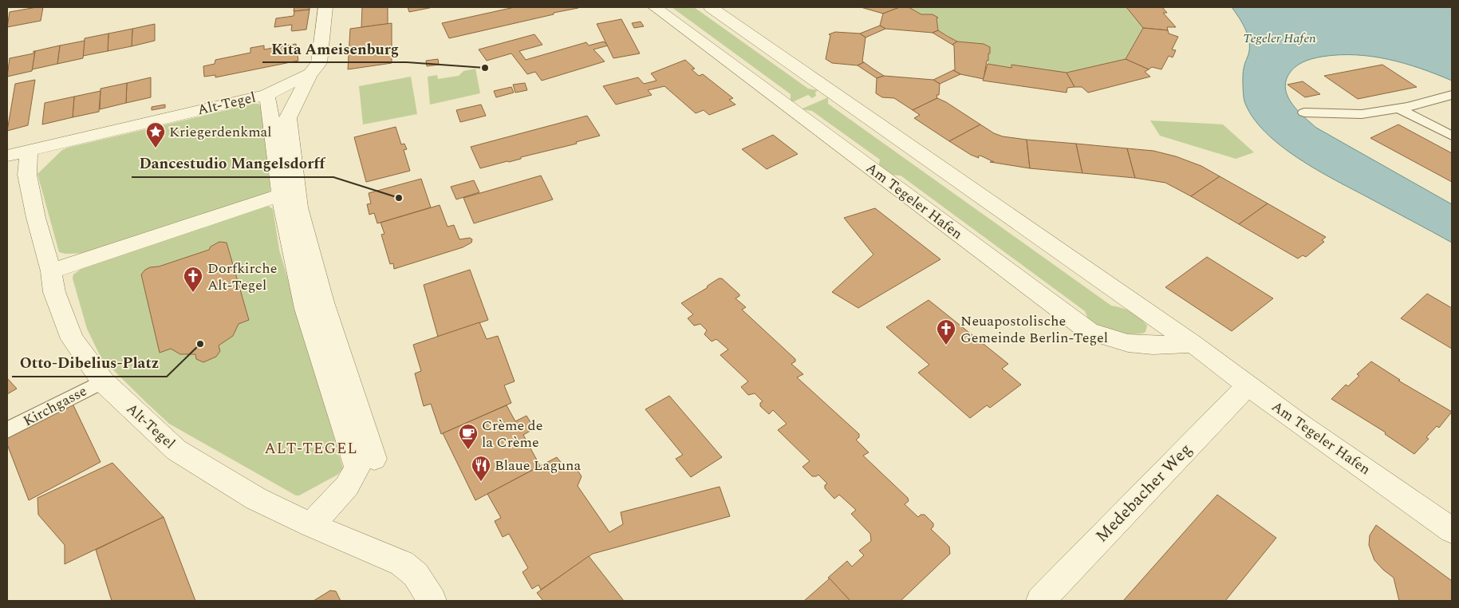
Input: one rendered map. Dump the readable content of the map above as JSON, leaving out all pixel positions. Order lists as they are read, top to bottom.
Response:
{
  "streets": {
    "street": ["Alt-Tegel", "Am Tegeler Hafen", "Medebacher Weg"],
    "lane": ["Kirchgasse"]
  },
  "crossings": [
    ["Alt-Tegel", "Kirchgasse"],
    ["Am Tegeler Hafen", "Medebacher Weg"]
  ],
  "districts": ["ALT-TEGEL"],
  "water": ["Tegeler Hafen"],
  "places": {
    "other": ["Kita Ameisenburg", "Dancestudio Mangelsdorff", "Otto-Dibelius-Platz"],
    "place": ["Kriegerdenkmal"],
    "church": ["Dorfkirche Alt-Tegel", "Neuapostolische Gemeinde Berlin-Tegel"],
    "cafe": ["Crème de la Crème"],
    "restaurant": ["Blaue Laguna"]
  }
}
